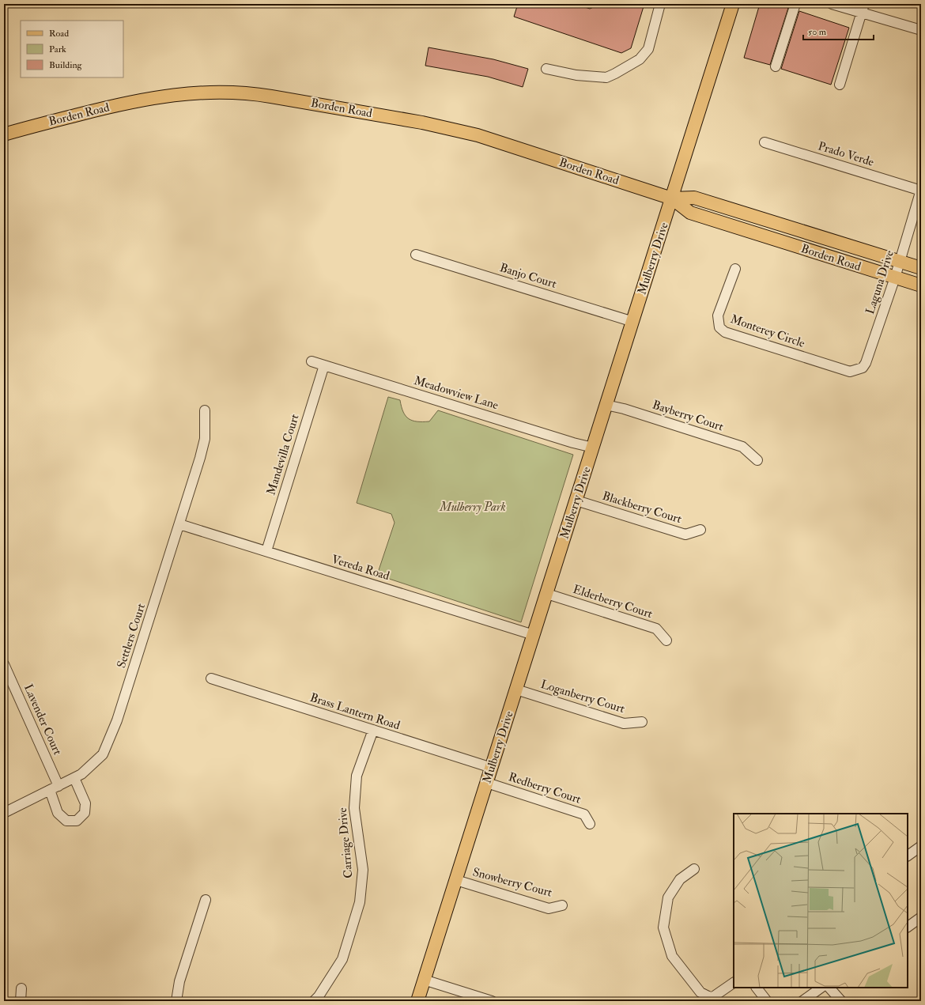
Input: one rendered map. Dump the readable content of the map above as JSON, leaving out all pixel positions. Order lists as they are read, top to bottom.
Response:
{
  "streets": {
    "main road": ["Borden Road", "Mulberry Drive"],
    "street": [
      "Prado Verde",
      "Banjo Court",
      "Laguna Drive",
      "Monterey Circle",
      "Meadowview Lane",
      "Bayberry Court",
      "Mandevilla Court",
      "Blackberry Court",
      "Vereda Road",
      "Elderberry Court",
      "Settlers Court",
      "Loganberry Court",
      "Brass Lantern Road",
      "Lavender Court",
      "Redberry Court",
      "Carriage Drive",
      "Snowberry Court"
    ]
  },
  "crossings": [
    ["Borden Road", "Mulberry Drive"],
    ["Borden Road", "Laguna Drive"],
    ["Prado Verde", "Laguna Drive"],
    ["Mulberry Drive", "Banjo Court"],
    ["Mulberry Drive", "Meadowview Lane"],
    ["Mulberry Drive", "Bayberry Court"],
    ["Mulberry Drive", "Blackberry Court"],
    ["Mulberry Drive", "Vereda Road"],
    ["Mulberry Drive", "Elderberry Court"],
    ["Mulberry Drive", "Loganberry Court"],
    ["Mulberry Drive", "Brass Lantern Road"],
    ["Mulberry Drive", "Redberry Court"],
    ["Mulberry Drive", "Snowberry Court"],
    ["Laguna Drive", "Monterey Circle"],
    ["Meadowview Lane", "Mandevilla Court"],
    ["Mandevilla Court", "Vereda Road"],
    ["Vereda Road", "Settlers Court"],
    ["Settlers Court", "Lavender Court"],
    ["Brass Lantern Road", "Carriage Drive"]
  ],
  "parks": ["Mulberry Park"],
  "legend": ["Road", "Park", "Building"],
  "scale_bar": "50 m"
}
